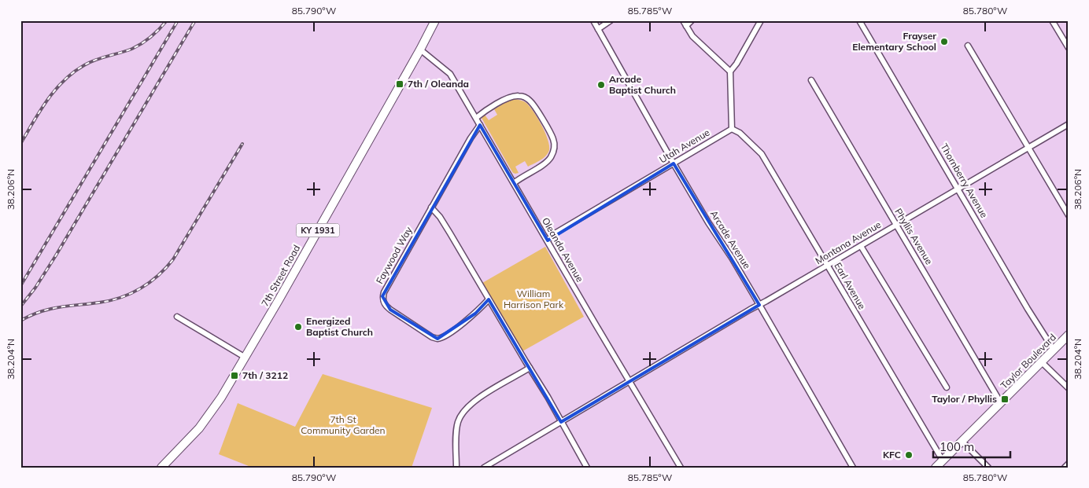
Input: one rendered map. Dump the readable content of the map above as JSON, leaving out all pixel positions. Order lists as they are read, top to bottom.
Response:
{
  "streets": {
    "main road": ["KY 1931", "7th Street Road", "Taylor Boulevard"],
    "street": [
      "Utah Avenue",
      "Thornberry Avenue",
      "Phyllis Avenue",
      "Arcade Avenue",
      "Montana Avenue",
      "Oleanda Avenue",
      "Faywood Way",
      "Earl Avenue"
    ]
  },
  "crossings": [
    ["Utah Avenue", "Arcade Avenue"],
    ["Utah Avenue", "Oleanda Avenue"],
    ["Utah Avenue", "Earl Avenue"],
    ["Thornberry Avenue", "Montana Avenue"],
    ["Thornberry Avenue", "Taylor Boulevard"],
    ["Phyllis Avenue", "Montana Avenue"],
    ["Phyllis Avenue", "Taylor Boulevard"],
    ["Arcade Avenue", "Montana Avenue"],
    ["Montana Avenue", "Oleanda Avenue"],
    ["Montana Avenue", "Earl Avenue"],
    ["Oleanda Avenue", "Faywood Way"],
    ["Oleanda Avenue", "7th Street Road"],
    ["Earl Avenue", "Taylor Boulevard"]
  ],
  "parks": ["William Harrison Park", "7th St Community Garden"],
  "places": {
    "other": [
      "Frayser Elementary School",
      "Arcade Baptist Church",
      "Energized Baptist Church",
      "KFC"
    ],
    "transit": ["7th / Oleanda", "7th / 3212", "Taylor / Phyllis"]
  },
  "scale_bar": "100 m",
  "coordinates": [
    "85.790°W",
    "85.785°W",
    "85.780°W",
    "38.206°N",
    "38.204°N"
  ]
}
